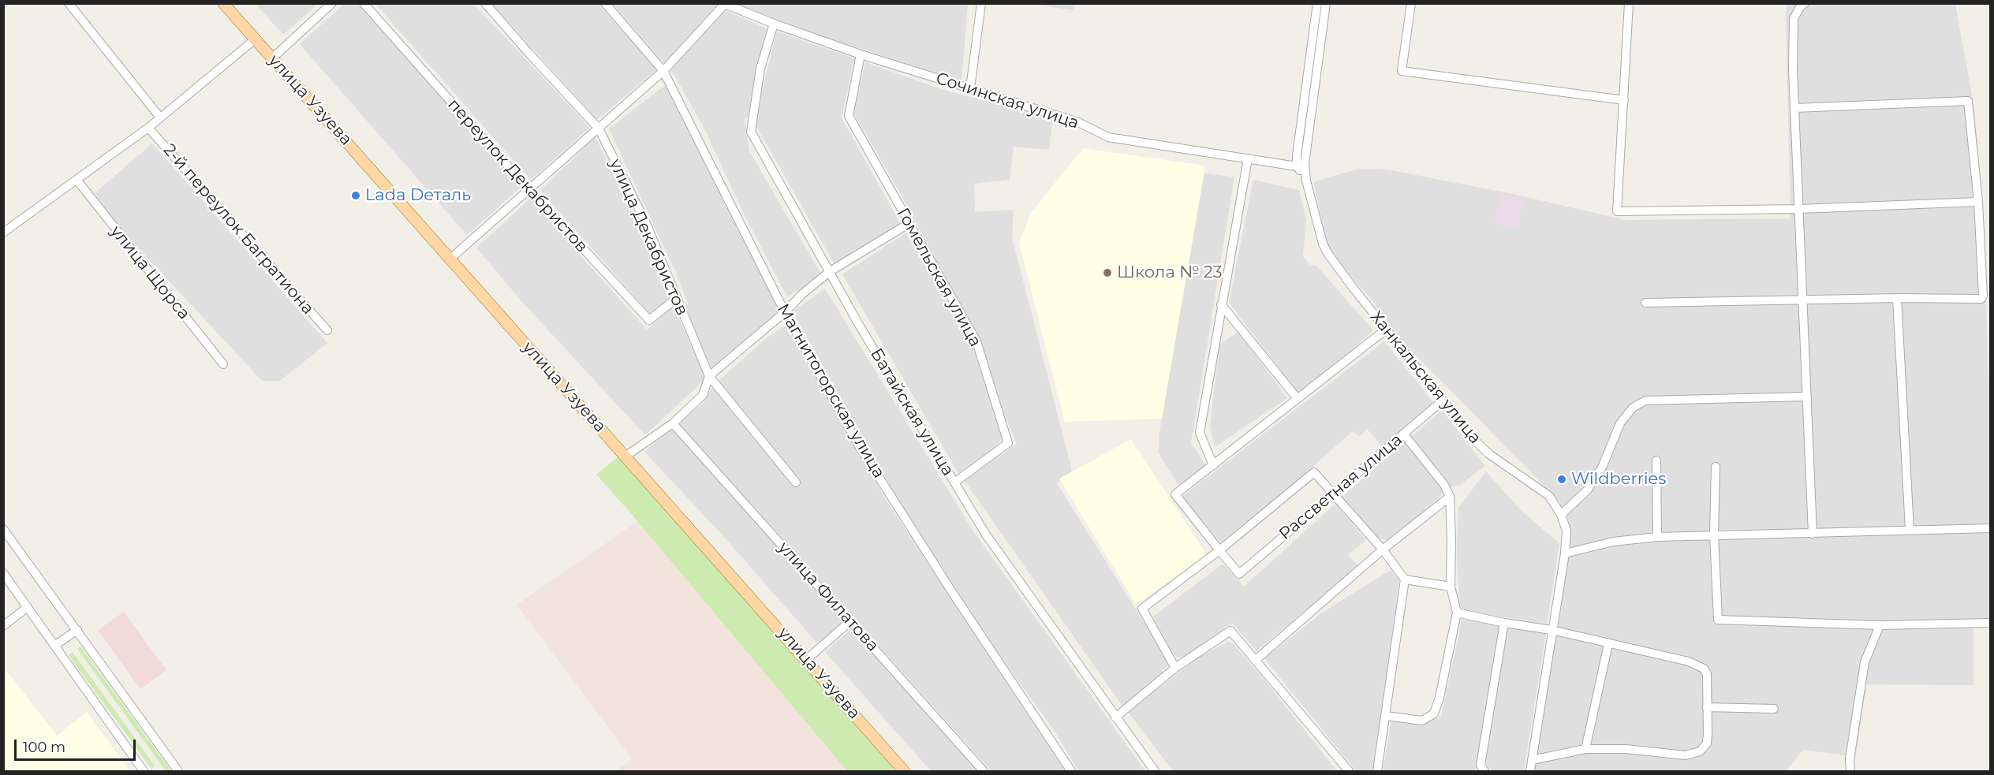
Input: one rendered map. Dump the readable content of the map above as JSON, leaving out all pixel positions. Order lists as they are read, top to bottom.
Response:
{
  "streets": {
    "main road": ["улица Узуева"],
    "street": [
      "Сочинская улица",
      "переулок Декабристов",
      "2-й переулок Багратиона",
      "улица Декабристов",
      "улица Щорса",
      "Гомельская улица",
      "Ханкальская улица",
      "Магнитогорская улица",
      "Батайская улица",
      "Рассветная улица",
      "улица Филатова"
    ]
  },
  "crossings": [
    ["Сочинская улица", "Гомельская улица"],
    ["Сочинская улица", "Ханкальская улица"],
    ["Сочинская улица", "Батайская улица"],
    ["переулок Декабристов", "улица Декабристов"],
    ["Гомельская улица", "Батайская улица"],
    ["Ханкальская улица", "Рассветная улица"]
  ],
  "places": ["Lada Dеталь", "Школа № 23", "Wildberries"],
  "scale_bar": "100 m"
}
